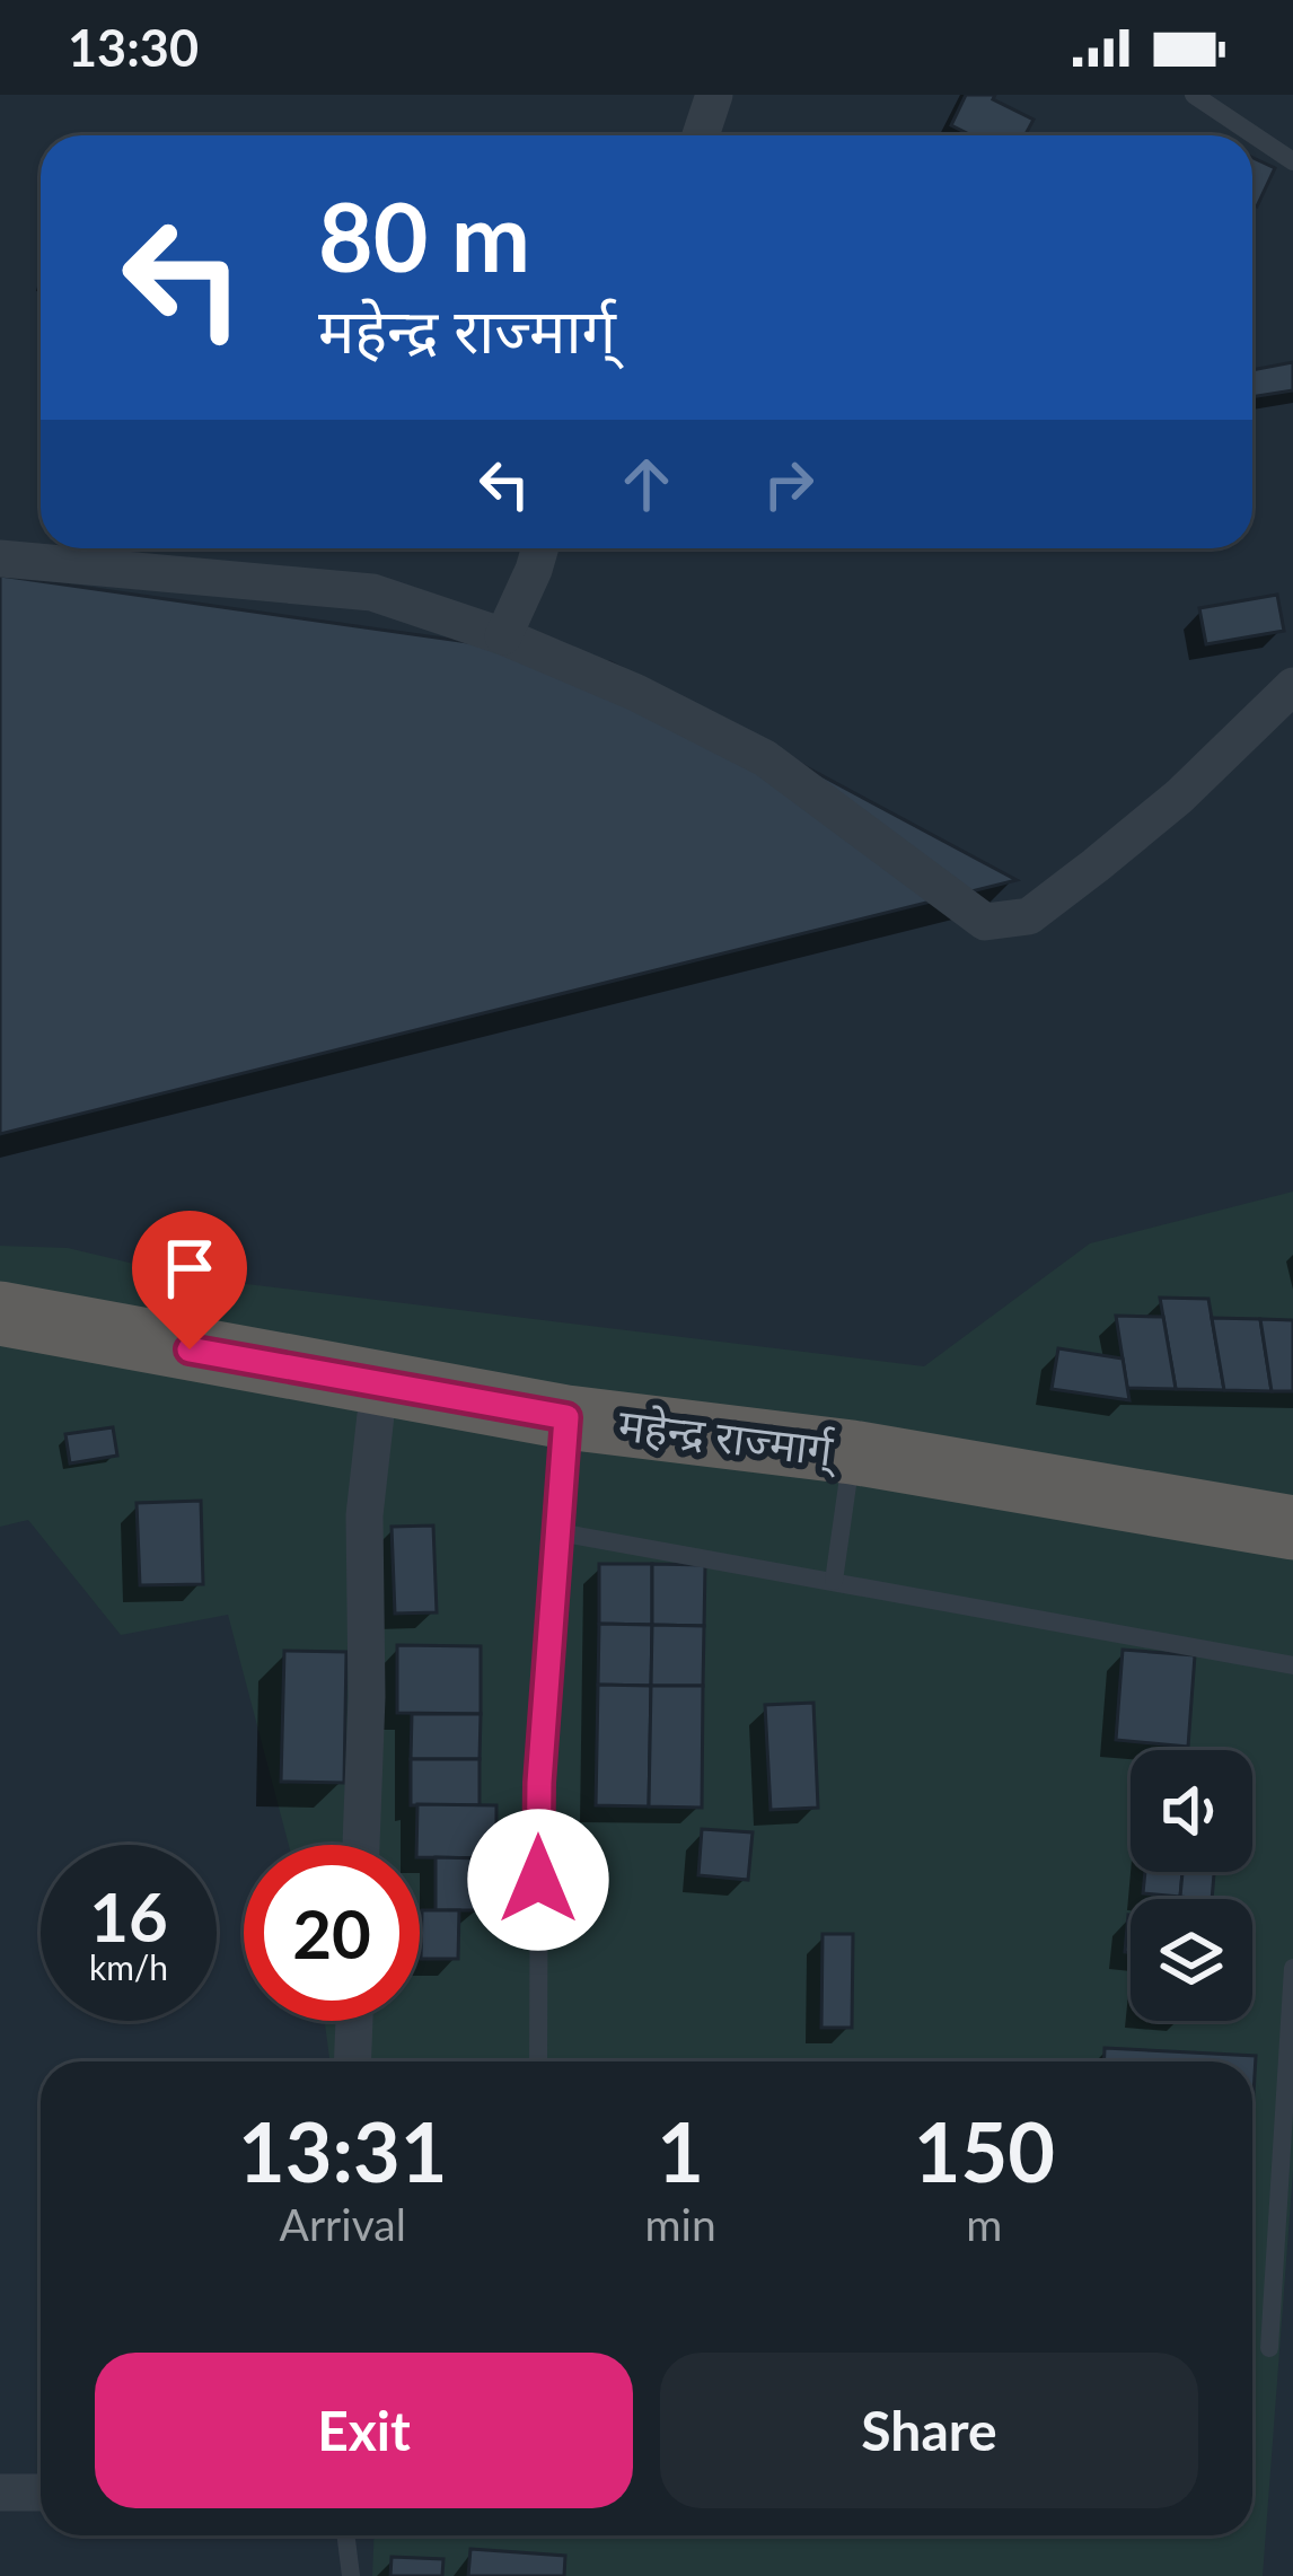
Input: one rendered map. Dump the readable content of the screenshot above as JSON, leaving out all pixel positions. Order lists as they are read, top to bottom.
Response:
{
  "streets": {
    "highway": ["महेन्द्र राज्मार्ग्"]
  },
  "page": {
    "status": "13:30",
    "turn": ["80 m", "महेन्द्र राज्मार्ग्"],
    "speed": "16 km/h",
    "limit": "20",
    "eta": [
      "13:31",
      "Arrival",
      "1",
      "min",
      "150",
      "m"
    ],
    "buttons": ["Exit", "Share"]
  }
}
